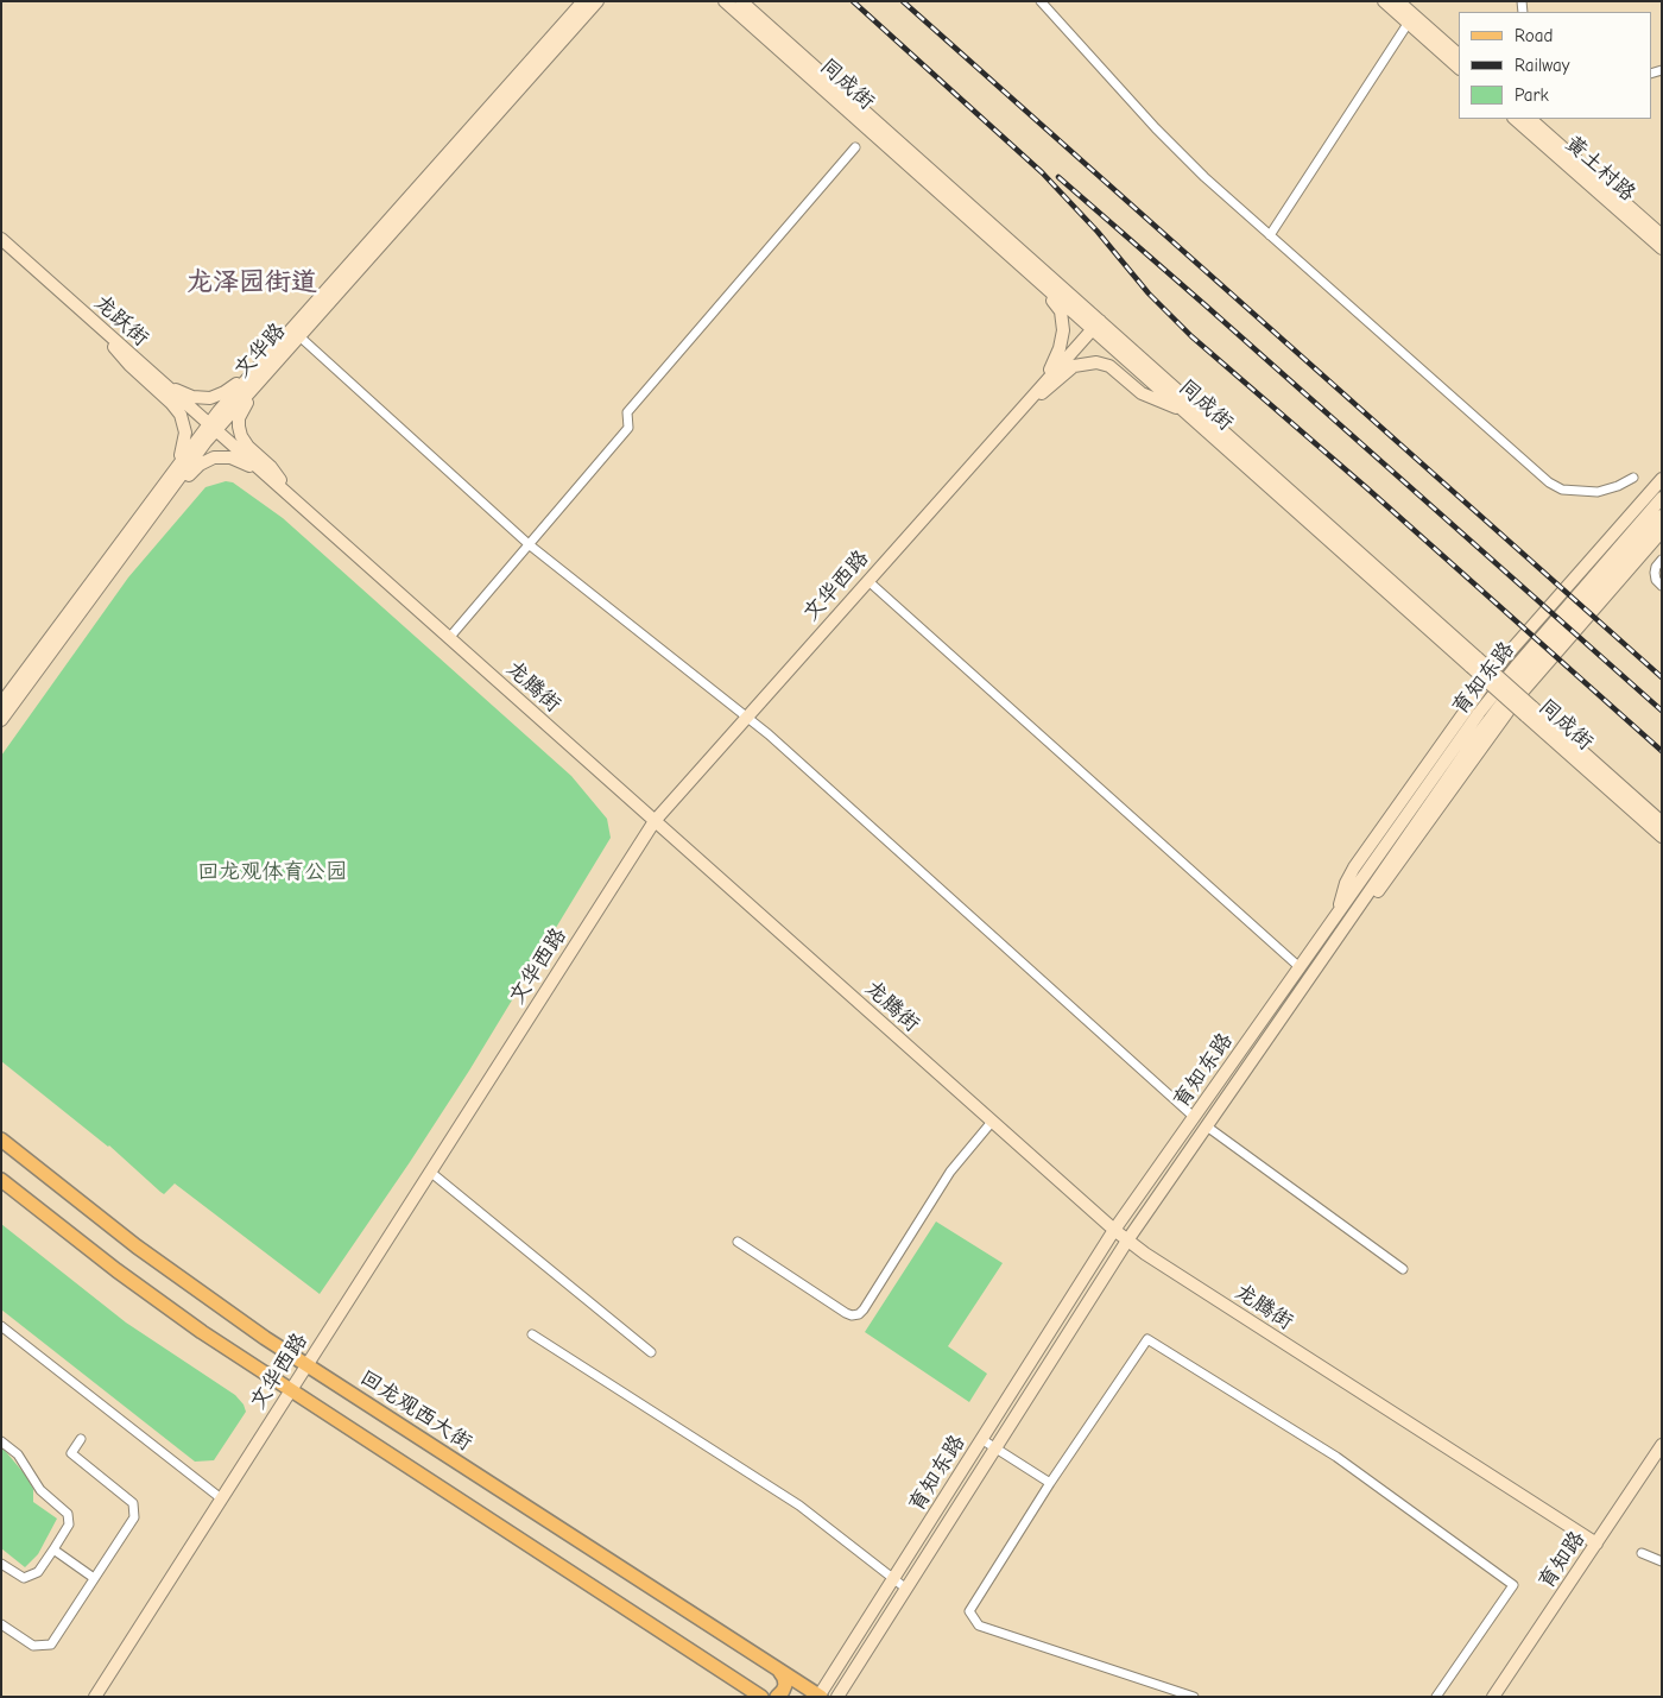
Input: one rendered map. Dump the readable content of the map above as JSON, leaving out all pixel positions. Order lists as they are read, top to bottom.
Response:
{
  "streets": {
    "main road": ["回龙观西大街"],
    "street": [
      "同成街",
      "黄土村路",
      "龙跃街",
      "文华路",
      "文华西路",
      "育知东路",
      "龙腾街",
      "育知路"
    ]
  },
  "crossings": [
    ["同成街", "文华西路"],
    ["龙跃街", "文华路"],
    ["龙跃街", "龙腾街"],
    ["文华路", "龙腾街"],
    ["文华西路", "龙腾街"],
    ["文华西路", "回龙观西大街"],
    ["育知东路", "龙腾街"],
    ["育知东路", "回龙观西大街"],
    ["龙腾街", "育知路"]
  ],
  "districts": ["龙泽园街道"],
  "parks": ["回龙观体育公园"],
  "legend": ["Road", "Railway", "Park"]
}
